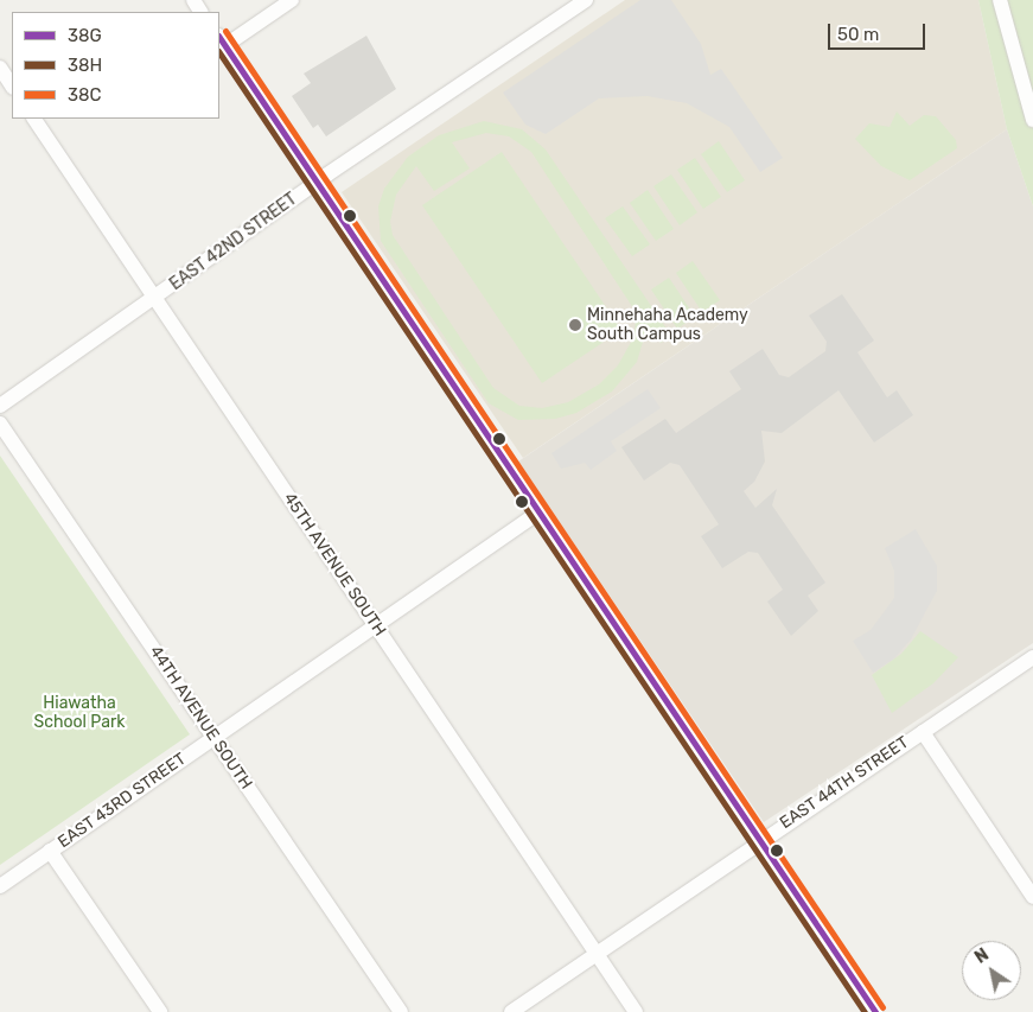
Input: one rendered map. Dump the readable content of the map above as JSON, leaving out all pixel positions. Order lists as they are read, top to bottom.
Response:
{
  "streets": {
    "street": [
      "EAST 42ND STREET",
      "45TH AVENUE SOUTH",
      "44TH AVENUE SOUTH",
      "EAST 44TH STREET",
      "EAST 43RD STREET"
    ]
  },
  "crossings": [
    ["EAST 42ND STREET", "45TH AVENUE SOUTH"],
    ["45TH AVENUE SOUTH", "EAST 44TH STREET"],
    ["45TH AVENUE SOUTH", "EAST 43RD STREET"],
    ["44TH AVENUE SOUTH", "EAST 43RD STREET"]
  ],
  "parks": ["Hiawatha School Park"],
  "places": ["Minnehaha Academy South Campus"],
  "lines": ["transit line 38C", "transit line 38G", "transit line 38H"],
  "legend": ["38G", "38H", "38C"],
  "scale_bar": "50 m",
  "north": "top left"
}
